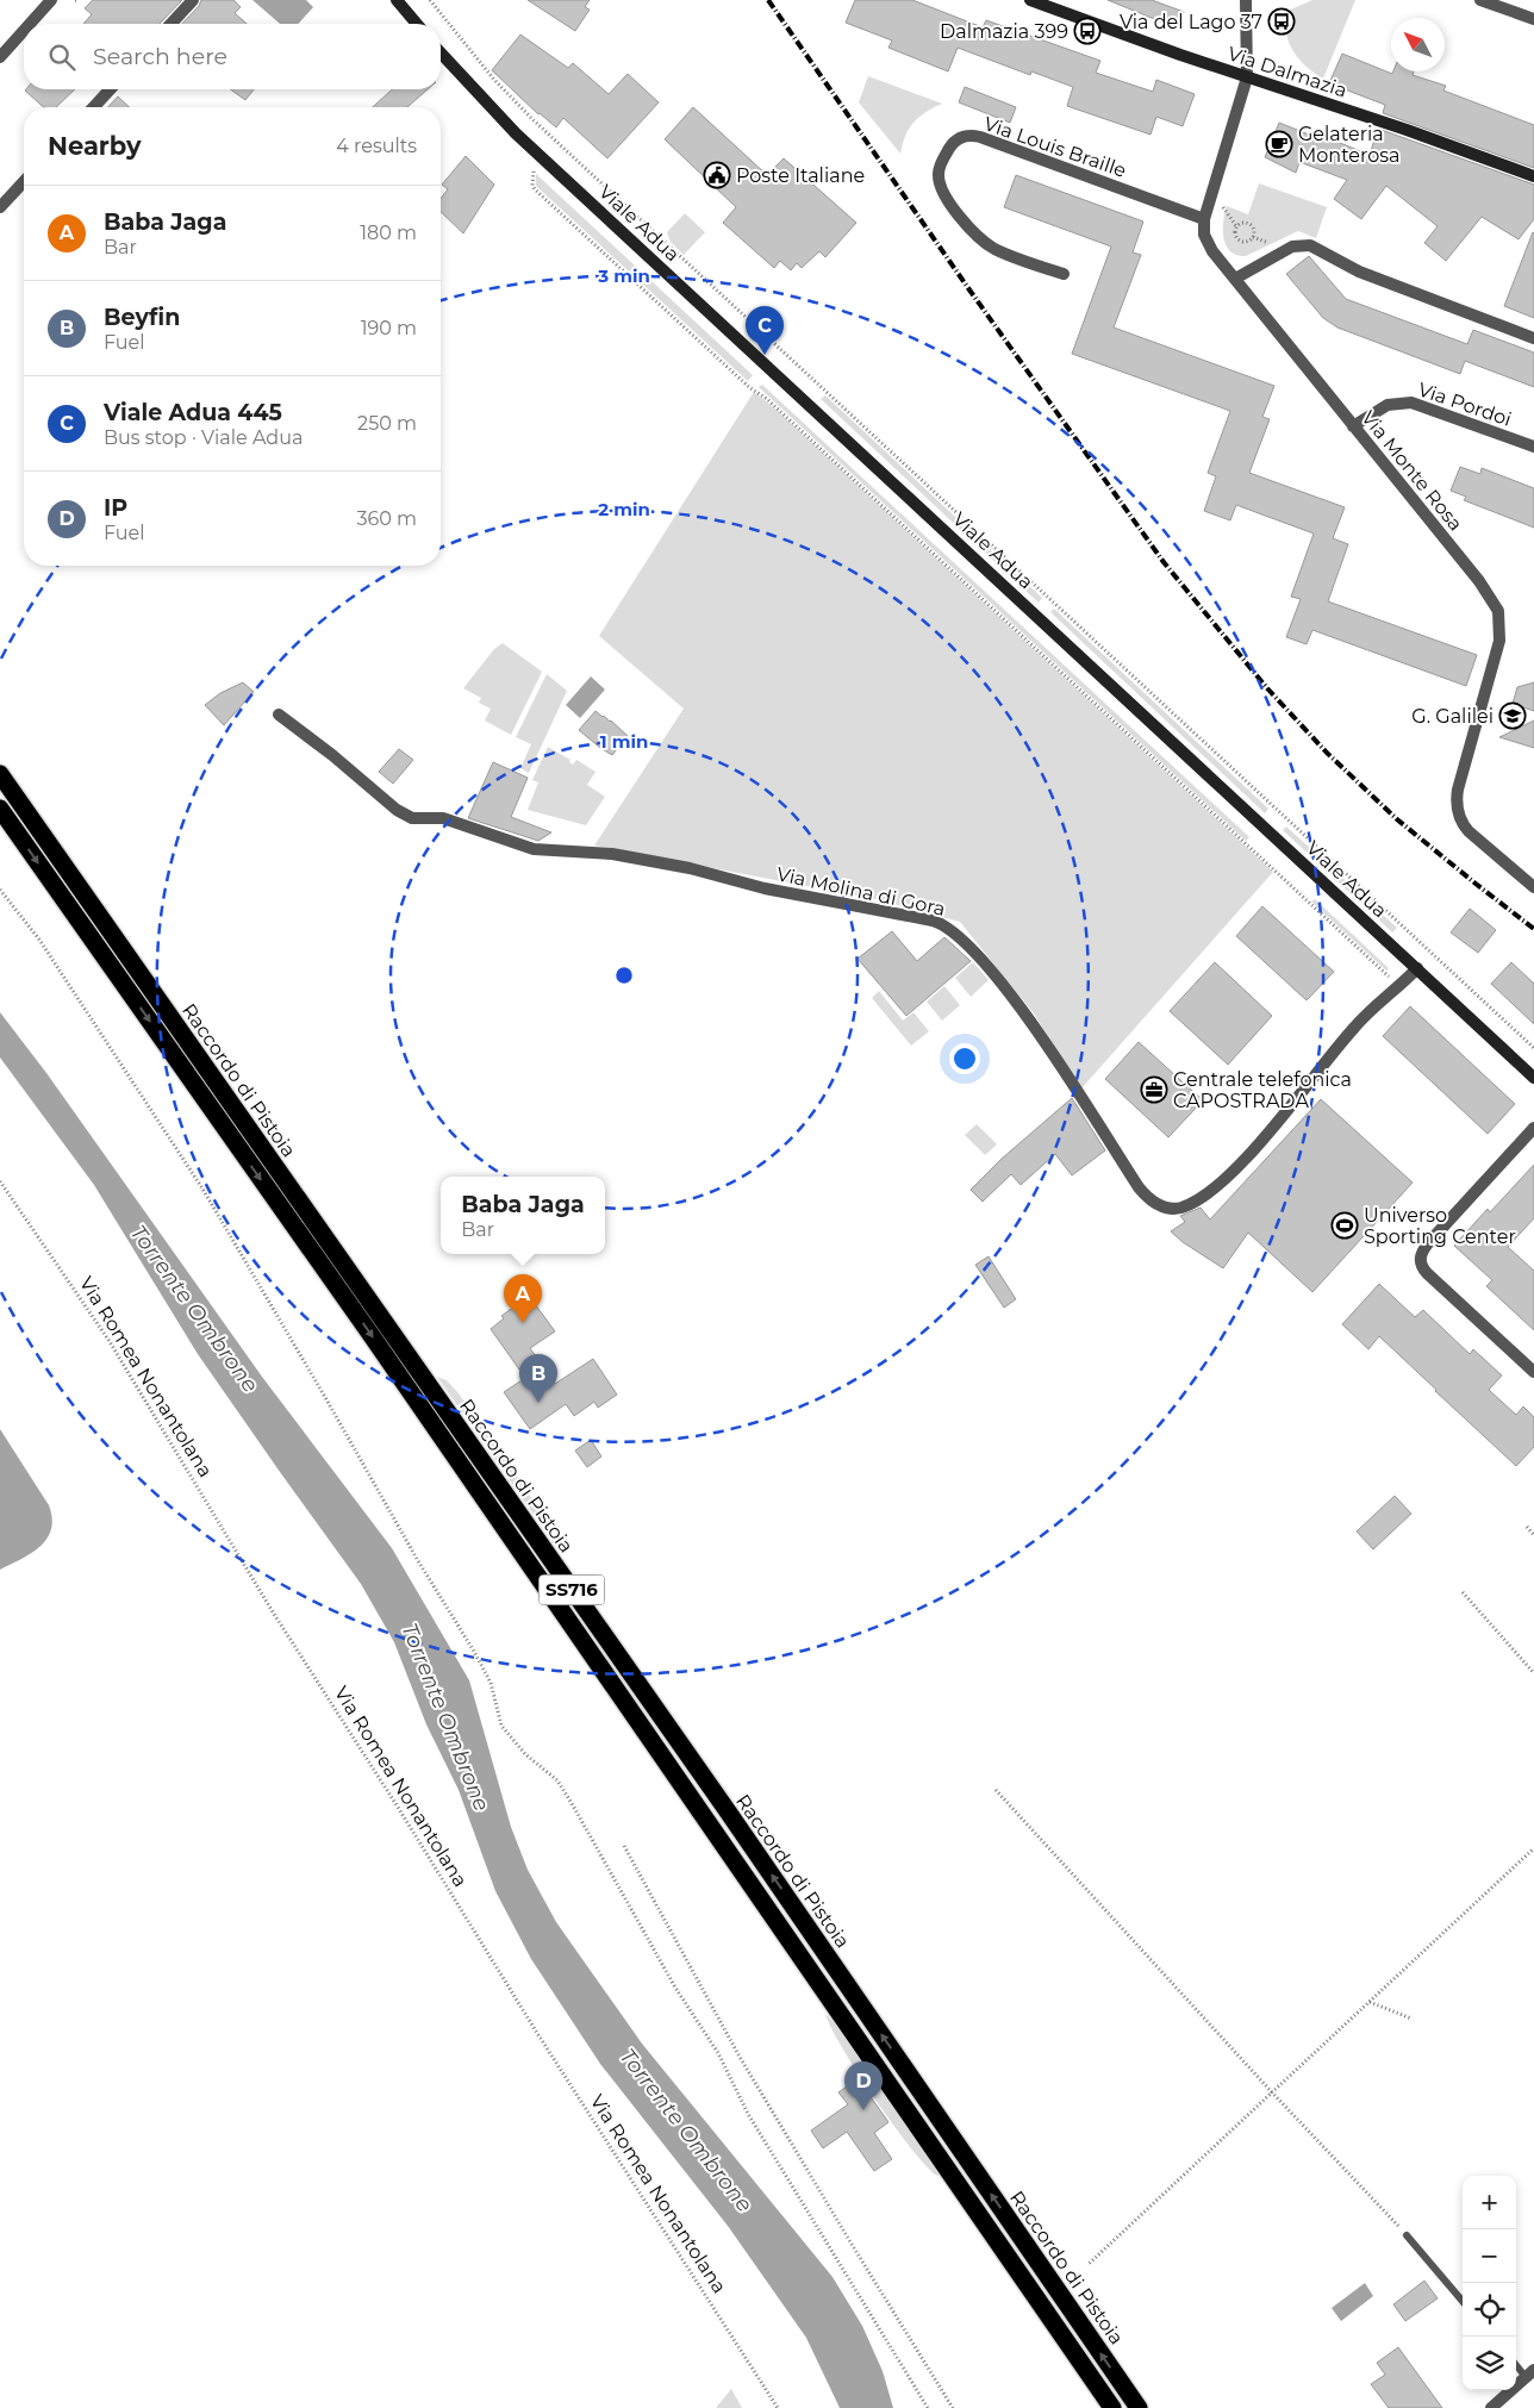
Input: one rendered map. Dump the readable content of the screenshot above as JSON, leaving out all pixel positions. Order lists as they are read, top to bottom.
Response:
{
  "streets": {
    "highway": ["Raccordo di Pistoia", "SS716"],
    "main road": ["Via Dalmazia", "Viale Adua"],
    "street": [
      "Via Louis Braille",
      "Via Pordoi",
      "Via Monte Rosa",
      "Via Molina di Gora"
    ],
    "path": ["Via Romea Nonantolana"]
  },
  "crossings": [
    ["Via Louis Braille", "Via Monte Rosa"],
    ["Viale Adua", "Via Molina di Gora"],
    ["Via Pordoi", "Via Monte Rosa"]
  ],
  "water": ["Torrente Ombrone"],
  "places": {
    "bus stop": ["Via del Lago 37", "Dalmazia 399"],
    "cafe": ["Gelateria Monterosa"],
    "public building": ["Poste Italiane"],
    "school or university": ["G. Galilei"],
    "office": ["Centrale telefonica CAPOSTRADA"],
    "sports": ["Universo Sporting Center"]
  },
  "north": "top left",
  "page": {
    "search": "Search here",
    "heading": ["Nearby", "4 results"],
    "list": [
      {
        "mark": "A",
        "name": "Baba Jaga",
        "note": "Bar",
        "value": "180 m"
      },
      {
        "mark": "B",
        "name": "Beyfin",
        "note": "Fuel",
        "value": "190 m"
      },
      {
        "mark": "C",
        "name": "Viale Adua 445",
        "note": "Bus stop · Viale Adua",
        "value": "250 m"
      },
      {
        "mark": "D",
        "name": "IP",
        "note": "Fuel",
        "value": "360 m"
      }
    ],
    "pins": [
      "C",
      "A",
      "B",
      "D"
    ],
    "popup": ["Baba Jaga", "Bar"],
    "map_buttons": ["+", "−"]
  },
  "rings": ["3 min", "2 min", "1 min"]
}
